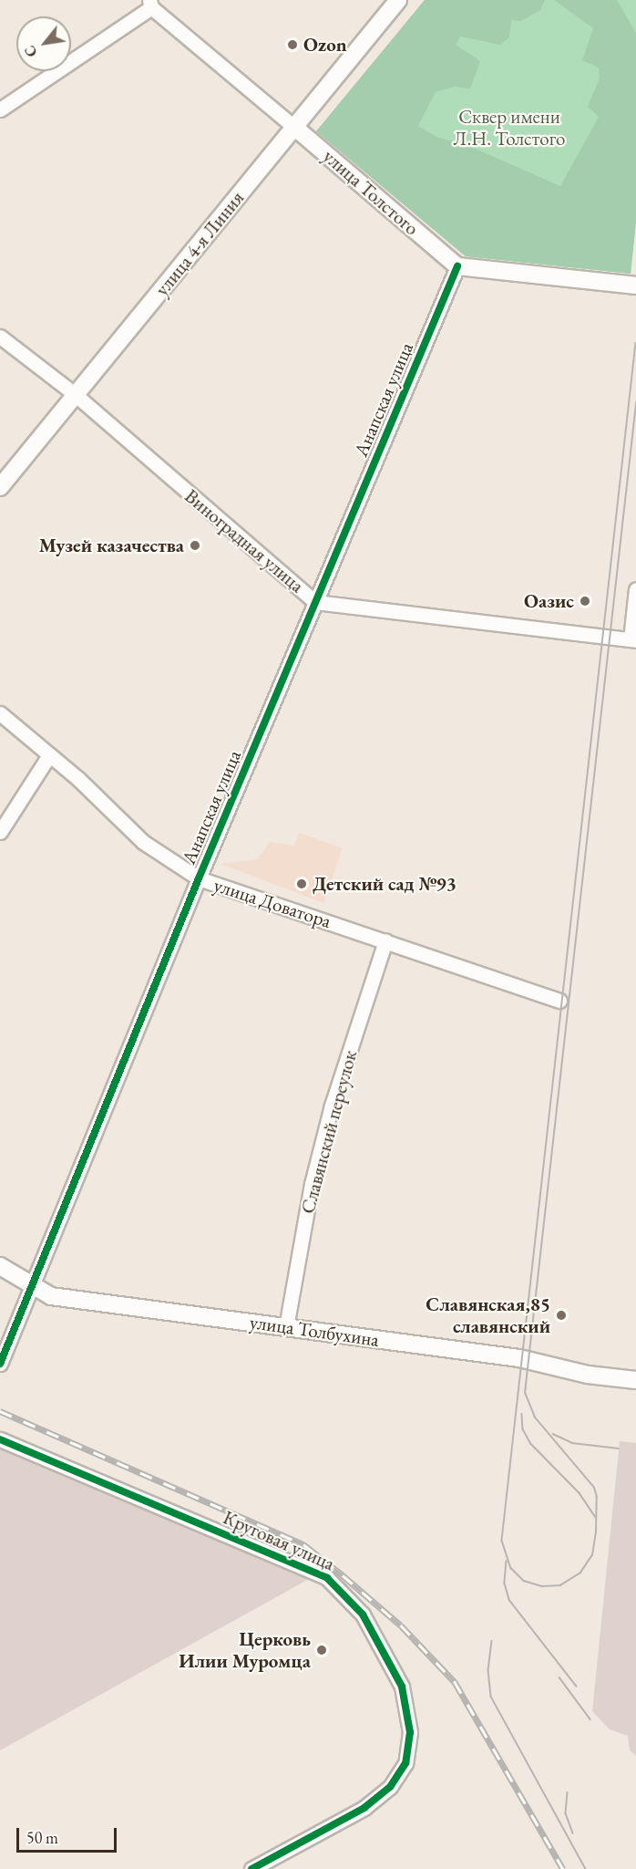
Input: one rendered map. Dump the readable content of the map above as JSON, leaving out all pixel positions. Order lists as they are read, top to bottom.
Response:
{
  "streets": {
    "street": [
      "улица Толстого",
      "улица 4-я Линия",
      "Анапская улица",
      "Виноградная улица",
      "улица Доватора",
      "Славянский переулок",
      "улица Толбухина",
      "Круговая улица"
    ]
  },
  "crossings": [
    ["улица Толстого", "улица 4-я Линия"],
    ["улица Толстого", "Анапская улица"],
    ["улица 4-я Линия", "Виноградная улица"],
    ["Анапская улица", "Виноградная улица"],
    ["Анапская улица", "улица Доватора"],
    ["Анапская улица", "улица Толбухина"],
    ["улица Доватора", "Славянский переулок"],
    ["Славянский переулок", "улица Толбухина"]
  ],
  "parks": ["Сквер имени Л.Н. Толстого"],
  "places": [
    "Ozon",
    "Музей казачества",
    "Оазис",
    "Детский сад №93",
    "Славянская,85 славянский",
    "Церковь Илии Муромца"
  ],
  "scale_bar": "50 m",
  "north": "bottom left"
}
